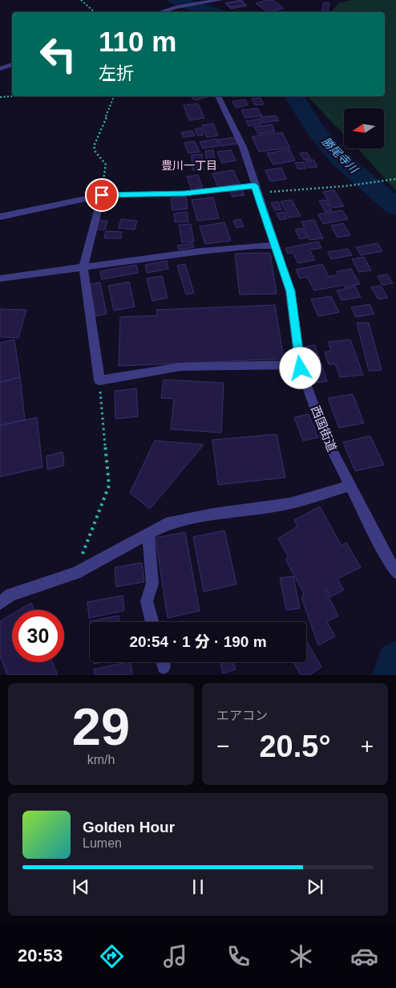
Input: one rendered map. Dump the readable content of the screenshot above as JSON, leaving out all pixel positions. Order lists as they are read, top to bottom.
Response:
{
  "streets": {
    "street": ["西国街道"]
  },
  "districts": ["豊川一丁目"],
  "water": ["勝尾寺川"],
  "north": "left",
  "page": {
    "turn": ["110 m", "左折"],
    "limit": "30",
    "trip": "20:54 · 1 分 · 190 m",
    "tile": [
      ["29", "km/h"],
      "エアコン"
    ],
    "heat": ["−", "20.5°", "+"],
    "song": ["Golden Hour", "Lumen"],
    "tabs": "20:53"
  }
}
